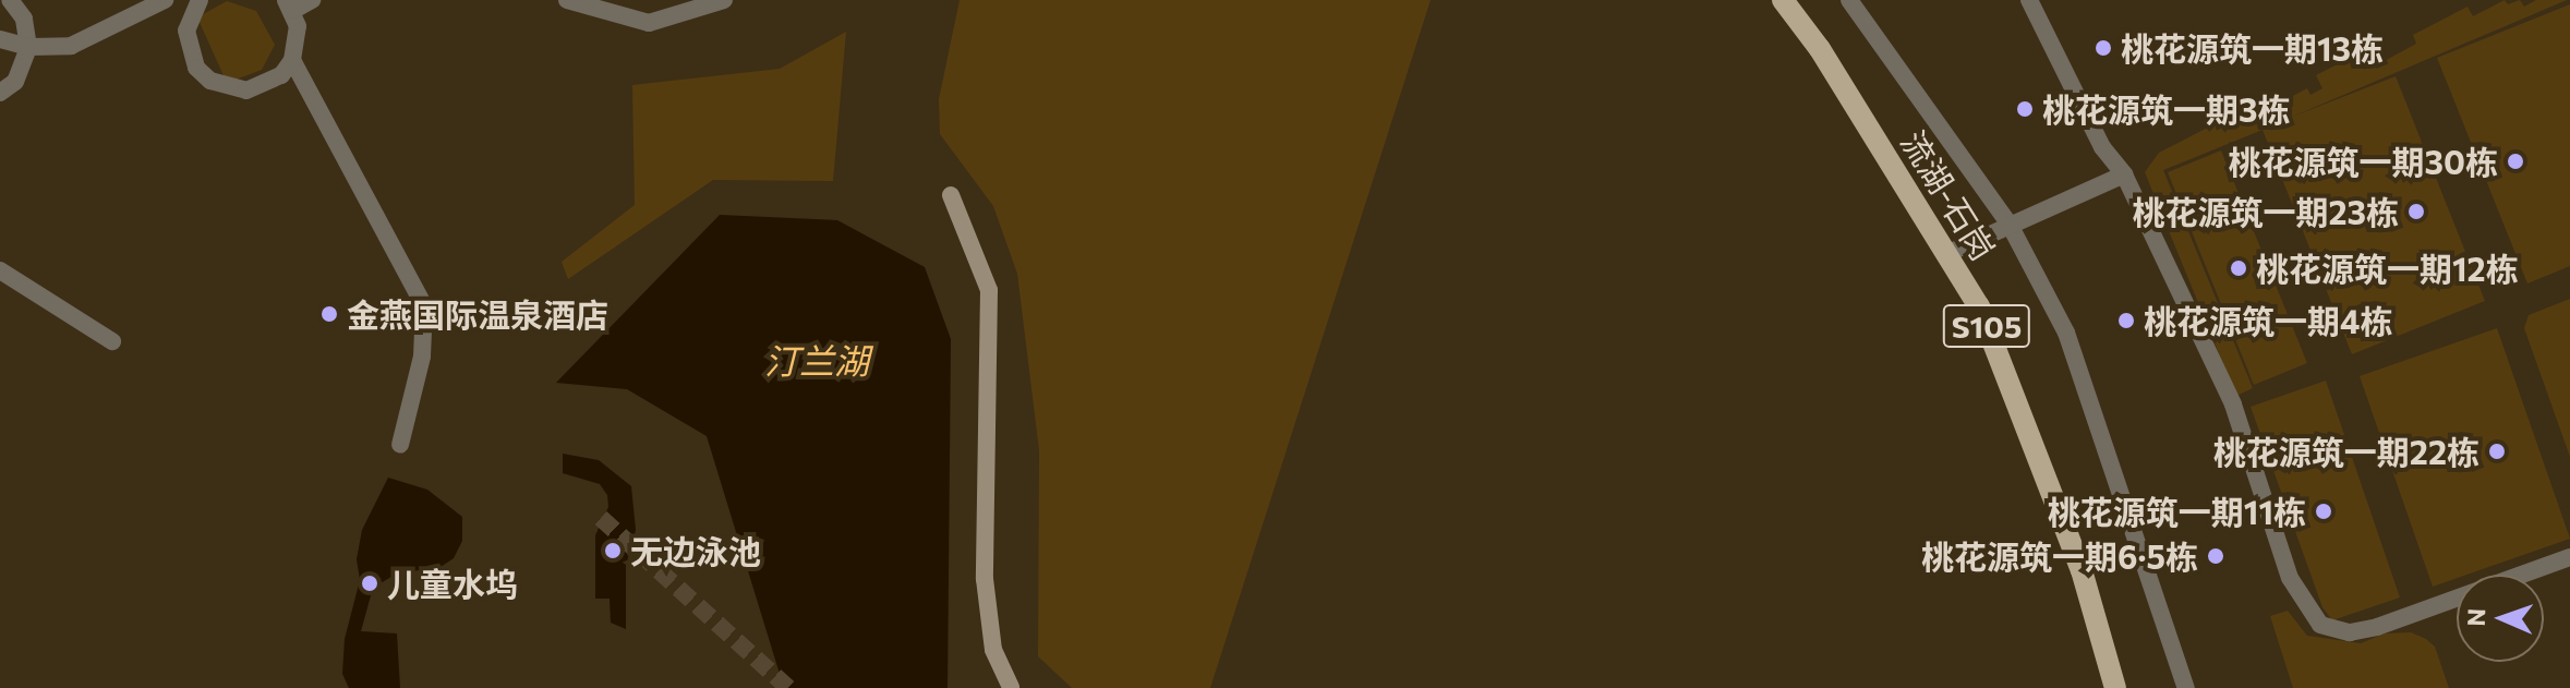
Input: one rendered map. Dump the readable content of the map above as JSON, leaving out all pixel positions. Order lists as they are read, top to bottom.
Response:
{
  "streets": {
    "main road": ["流湖-石岗", "S105"]
  },
  "water": ["汀兰湖"],
  "places": [
    "桃花源筑一期13栋",
    "桃花源筑一期3栋",
    "桃花源筑一期30栋",
    "桃花源筑一期23栋",
    "桃花源筑一期12栋",
    "金燕国际温泉酒店",
    "桃花源筑一期4栋",
    "桃花源筑一期22栋",
    "桃花源筑一期11栋",
    "无边泳池",
    "桃花源筑一期6·5栋",
    "儿童水坞"
  ],
  "north": "left"
}
